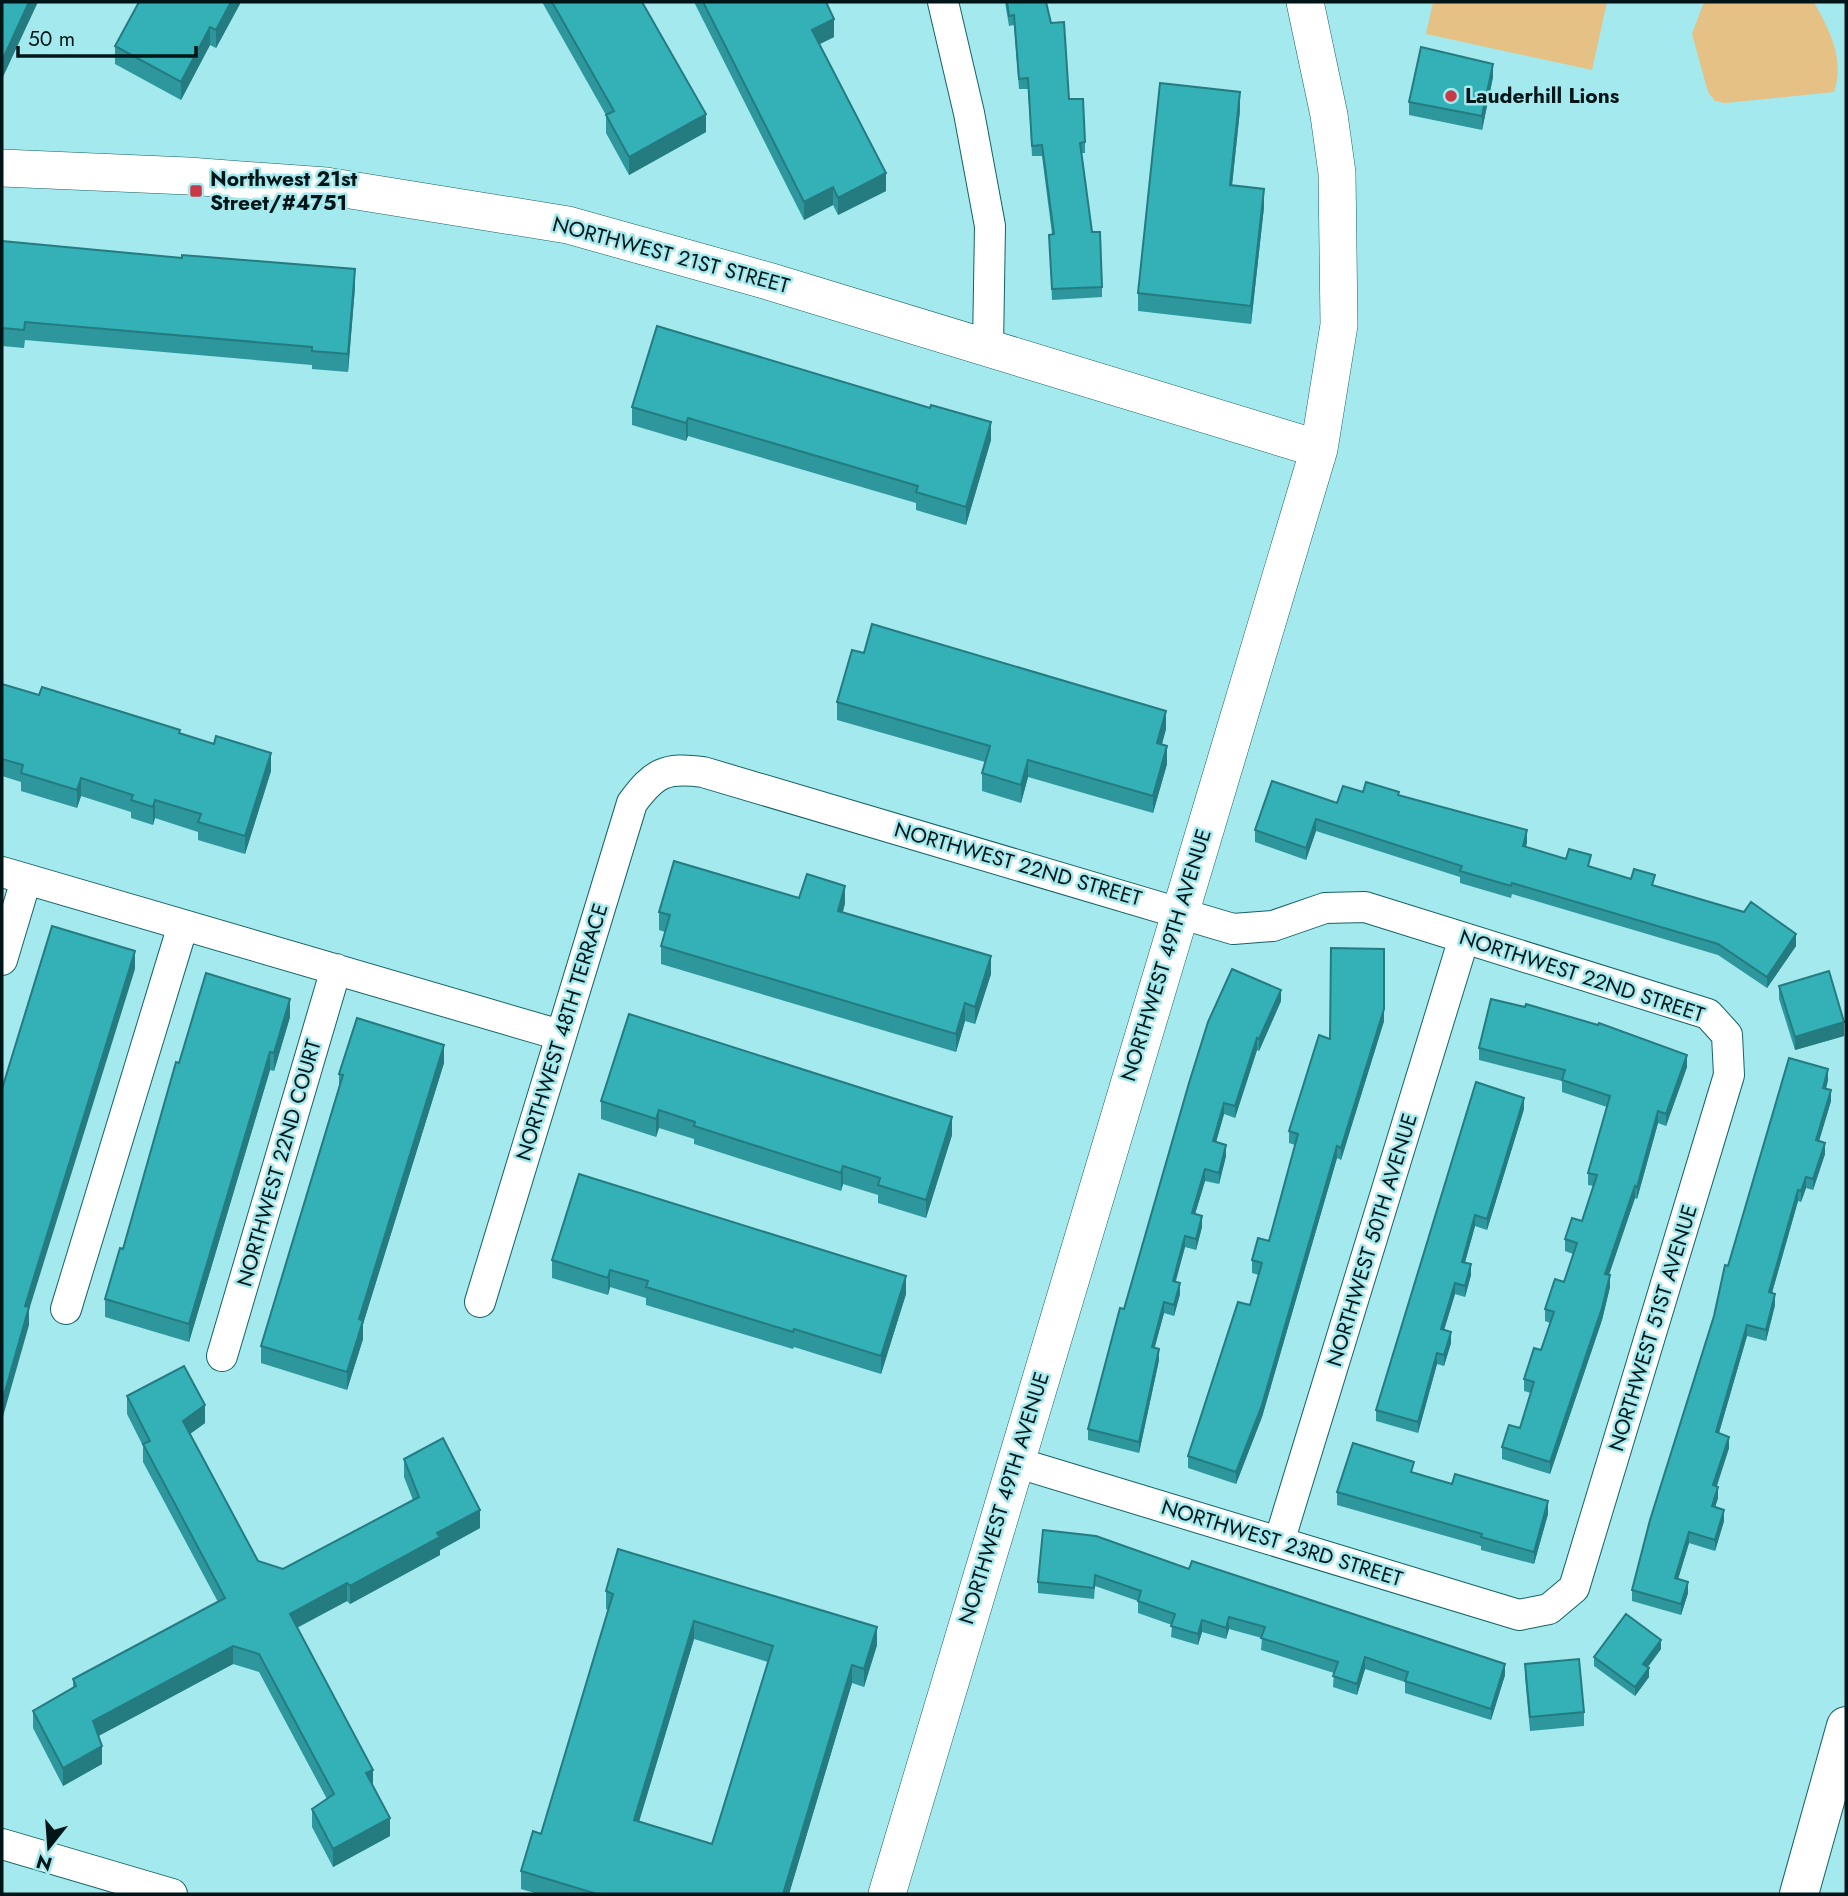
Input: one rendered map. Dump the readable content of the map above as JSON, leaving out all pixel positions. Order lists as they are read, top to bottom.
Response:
{
  "streets": {
    "street": [
      "NORTHWEST 21ST STREET",
      "NORTHWEST 22ND STREET",
      "NORTHWEST 49TH AVENUE",
      "NORTHWEST 48TH TERRACE",
      "NORTHWEST 22ND COURT",
      "NORTHWEST 50TH AVENUE",
      "NORTHWEST 51ST AVENUE",
      "NORTHWEST 23RD STREET"
    ]
  },
  "crossings": [
    ["NORTHWEST 21ST STREET", "NORTHWEST 49TH AVENUE"],
    ["NORTHWEST 22ND STREET", "NORTHWEST 49TH AVENUE"],
    ["NORTHWEST 22ND STREET", "NORTHWEST 48TH TERRACE"],
    ["NORTHWEST 22ND STREET", "NORTHWEST 50TH AVENUE"],
    ["NORTHWEST 22ND STREET", "NORTHWEST 51ST AVENUE"],
    ["NORTHWEST 49TH AVENUE", "NORTHWEST 23RD STREET"],
    ["NORTHWEST 50TH AVENUE", "NORTHWEST 23RD STREET"],
    ["NORTHWEST 51ST AVENUE", "NORTHWEST 23RD STREET"]
  ],
  "places": {
    "other": ["Lauderhill Lions"],
    "transit": ["Northwest 21st Street/#4751"]
  },
  "scale_bar": "50 m",
  "north": "bottom"
}
